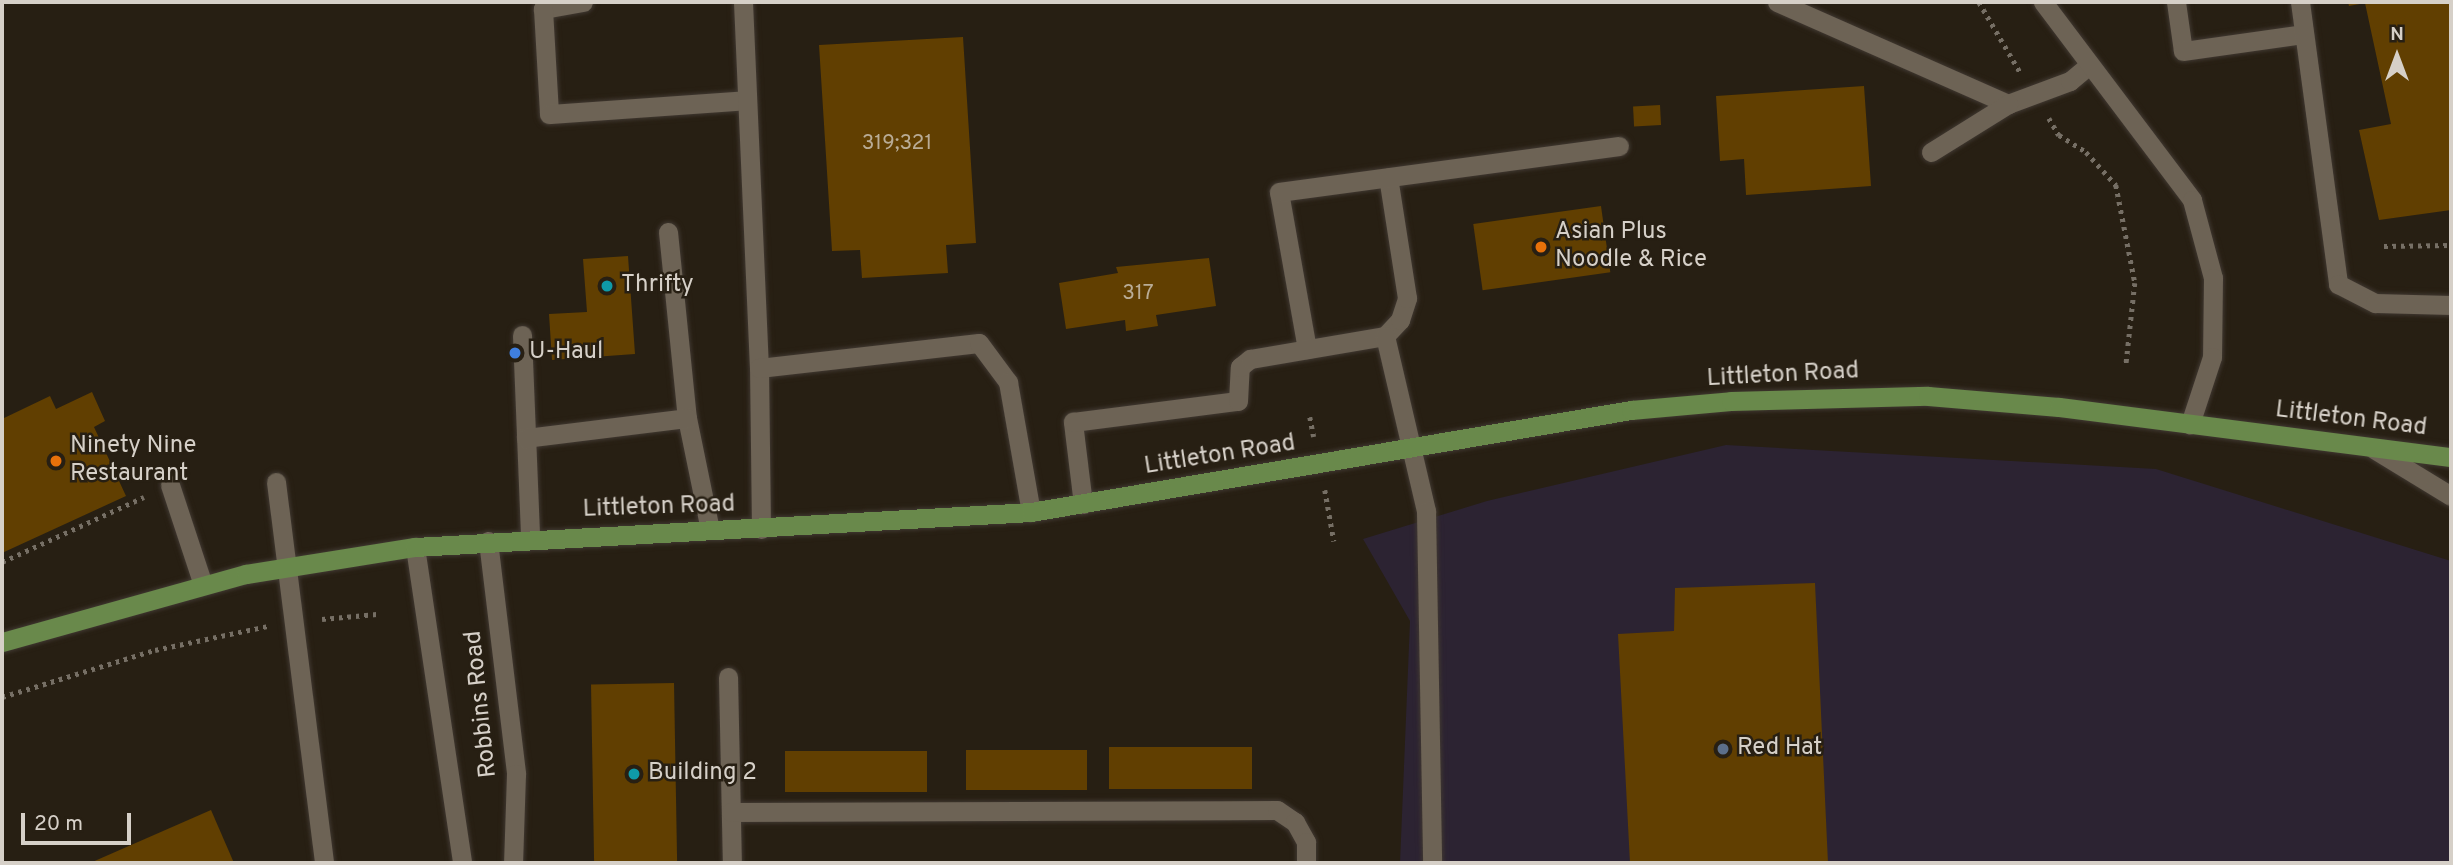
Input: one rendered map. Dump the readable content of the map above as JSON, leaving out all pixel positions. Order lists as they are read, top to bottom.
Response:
{
  "streets": {
    "main road": ["Littleton Road", "Robbins Road"]
  },
  "crossings": [
    ["Littleton Road", "Robbins Road"]
  ],
  "places": [
    "Asian Plus Noodle & Rice",
    "Thrifty",
    "U-Haul",
    "Ninety Nine Restaurant",
    "Red Hat",
    "Building 2"
  ],
  "house_numbers": ["319;321", "317"],
  "scale_bar": "20 m",
  "north": "top"
}
